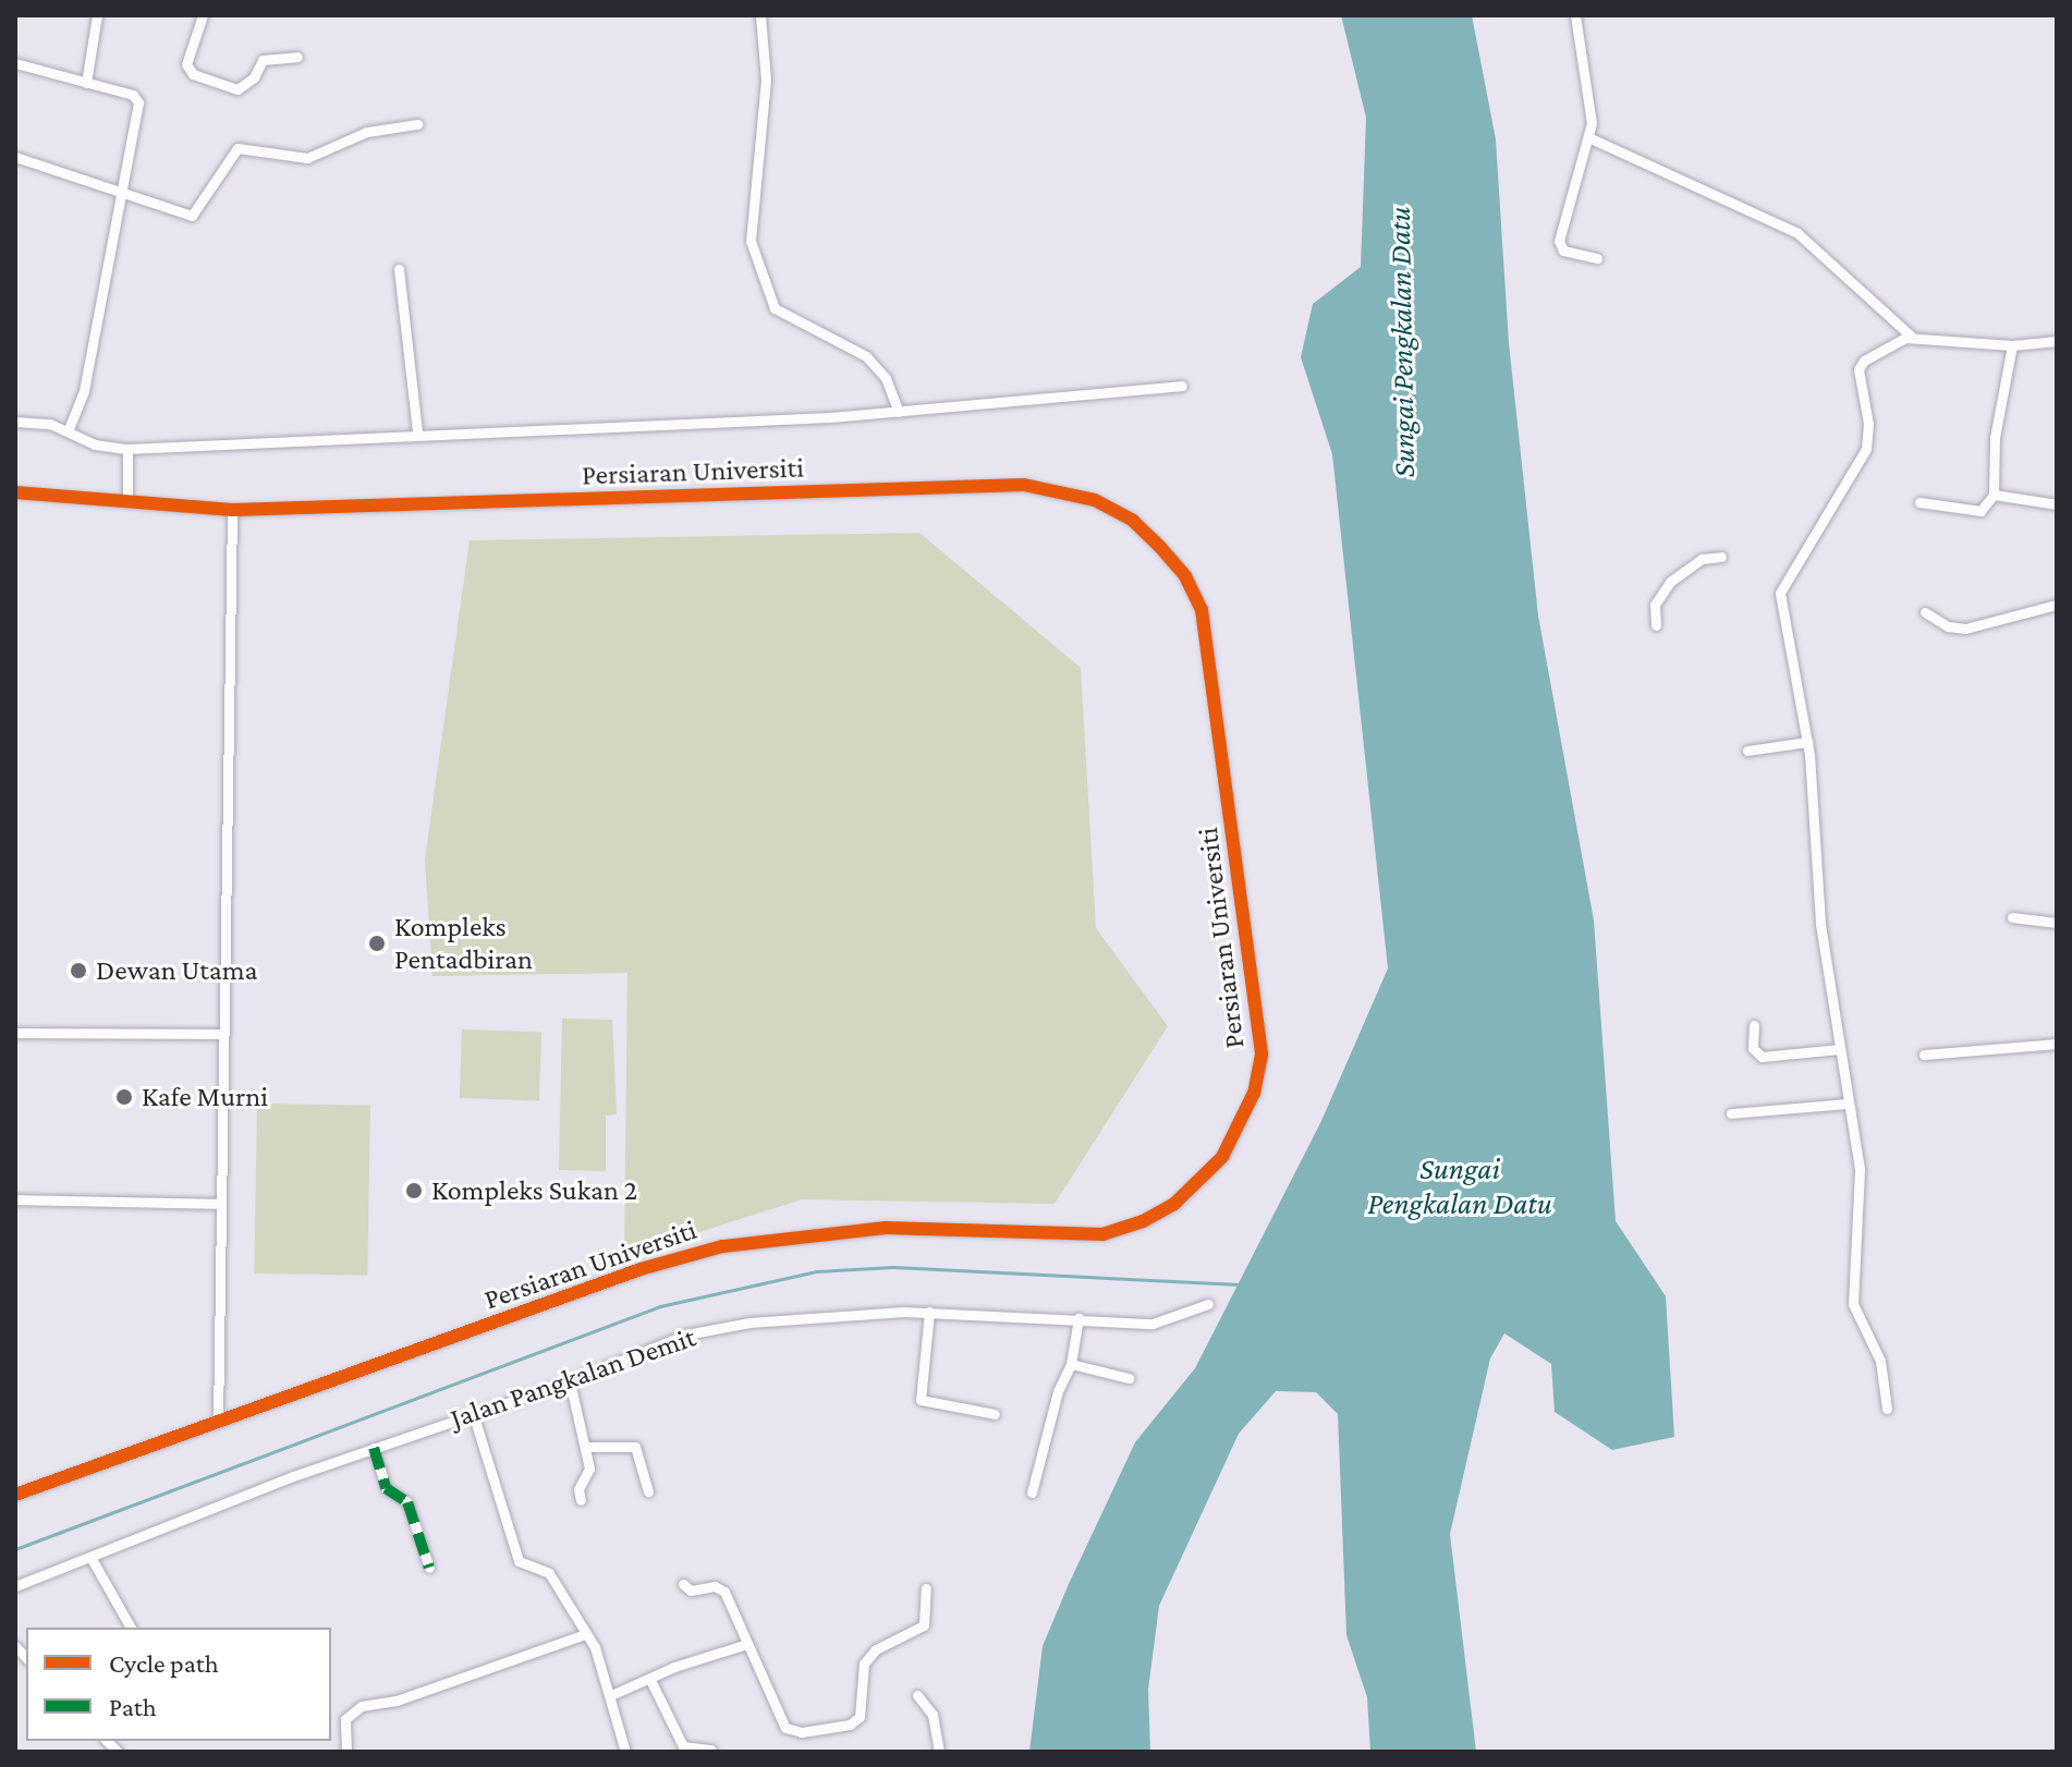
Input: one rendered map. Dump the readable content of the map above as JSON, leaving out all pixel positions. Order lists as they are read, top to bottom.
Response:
{
  "streets": {
    "street": ["Persiaran Universiti", "Jalan Pangkalan Demit"]
  },
  "water": ["Sungai Pengkalan Datu"],
  "places": [
    "Kompleks Pentadbiran",
    "Dewan Utama",
    "Kafe Murni",
    "Kompleks Sukan 2"
  ],
  "legend": ["Cycle path", "Path"]
}
